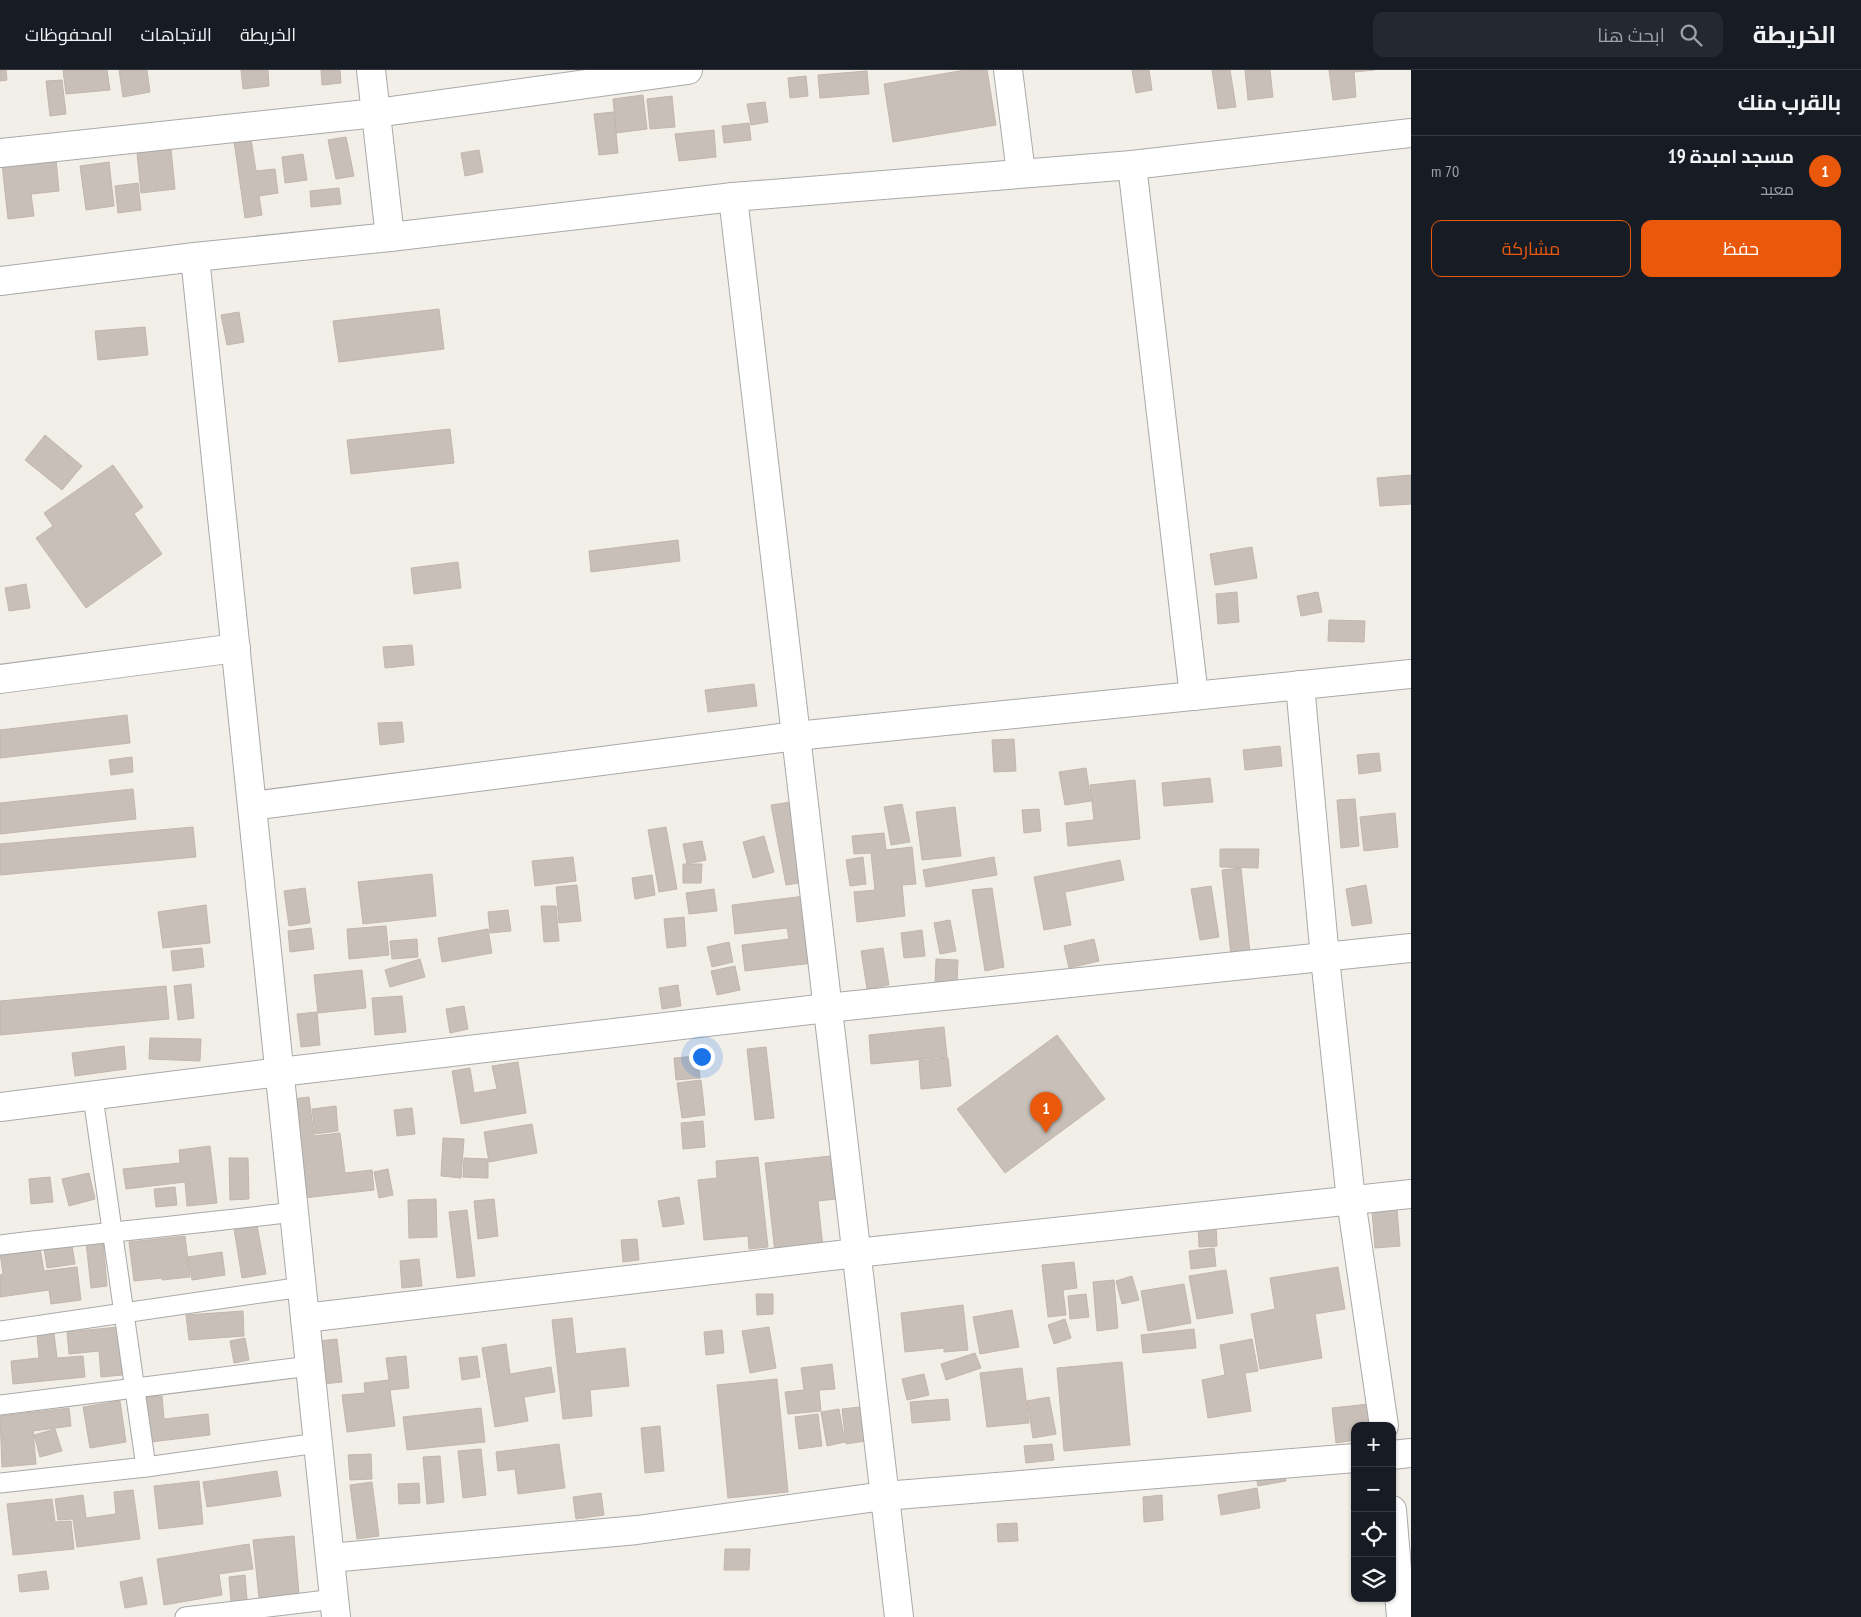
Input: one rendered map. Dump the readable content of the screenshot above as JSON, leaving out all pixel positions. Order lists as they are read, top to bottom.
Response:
{
  "page": {
    "header": "الخريطة",
    "search": "ابحث هنا",
    "nav": ["الخريطة", "الاتجاهات", "المحفوظات"],
    "heading": "بالقرب منك",
    "list": [
      {
        "mark": "1",
        "name": "مسجد امبدة 19",
        "note": "معبد",
        "value": "70 m"
      }
    ],
    "buttons": ["حفظ", "مشاركة"],
    "pins": "1",
    "map_buttons": ["+", "−"]
  }
}
